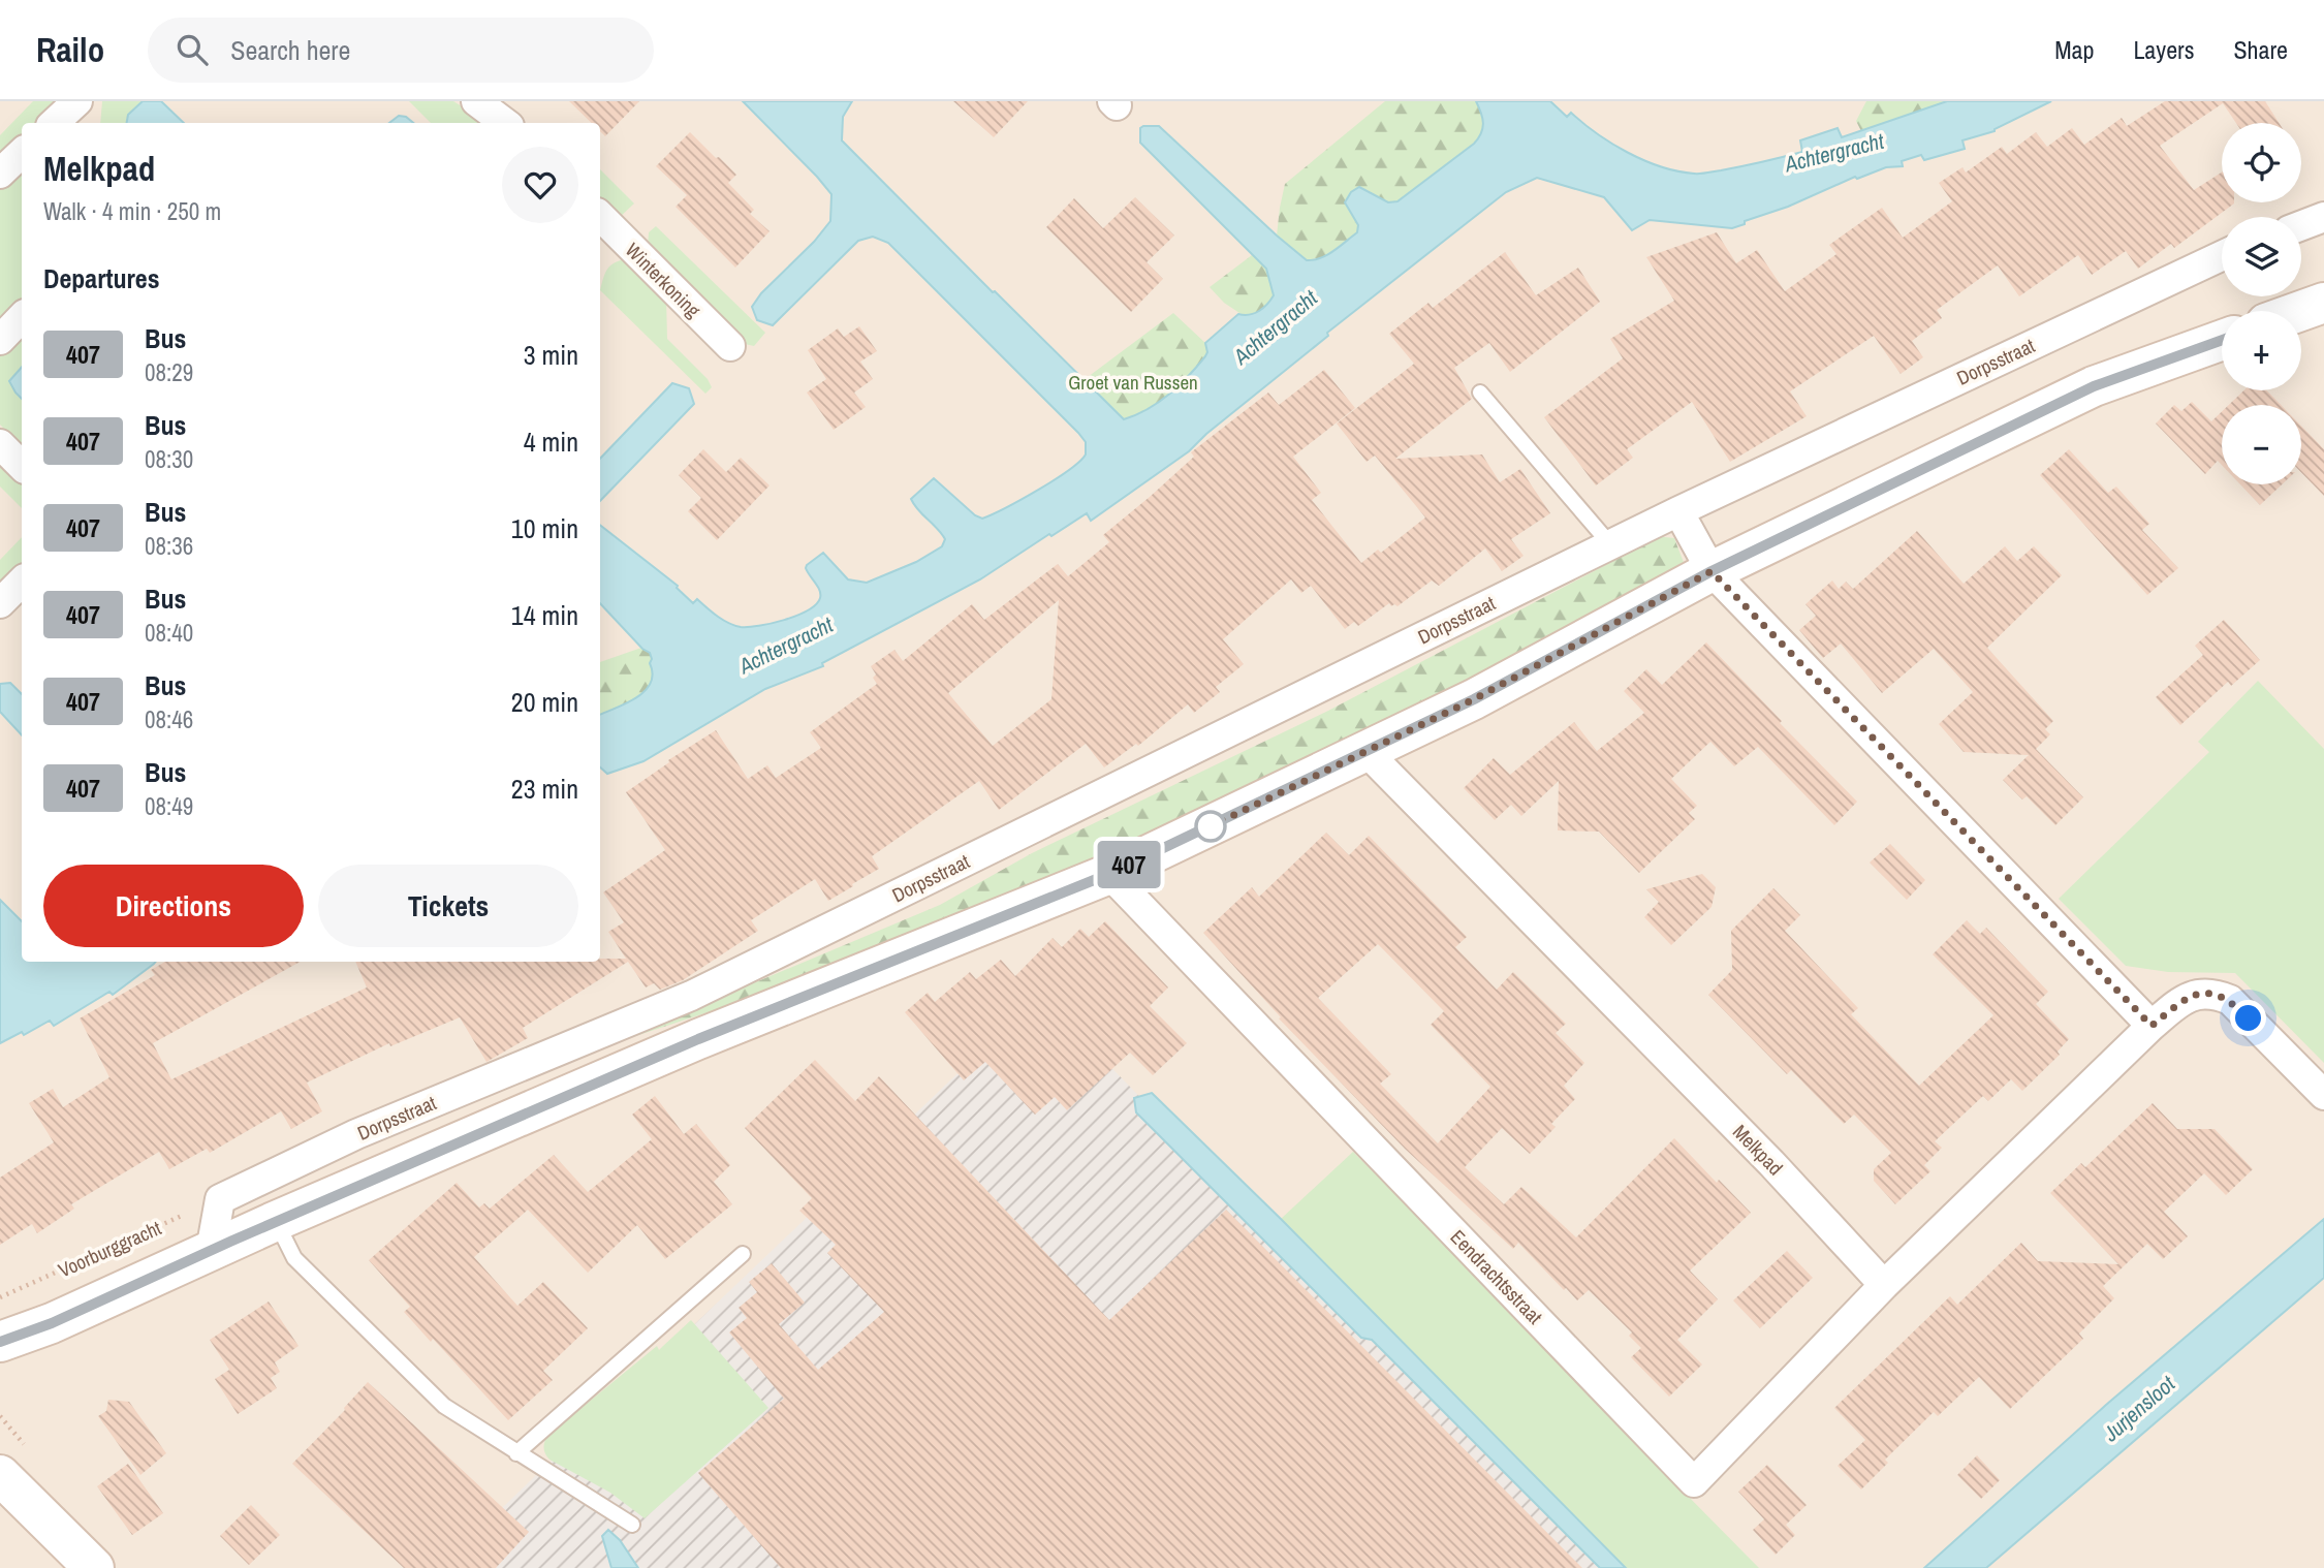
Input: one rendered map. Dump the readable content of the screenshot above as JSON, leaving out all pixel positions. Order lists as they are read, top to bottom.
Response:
{
  "streets": {
    "street": [
      "Winterkoning",
      "Dorpsstraat",
      "Melkpad",
      "Eendrachtsstraat"
    ],
    "path": ["Voorburggracht"]
  },
  "crossings": [
    ["Dorpsstraat", "Voorburggracht"],
    ["Melkpad", "Eendrachtsstraat"]
  ],
  "water": ["Achtergracht", "Jurjensloot"],
  "parks": ["Groet van Russen"],
  "lines": ["bus line 407"],
  "page": {
    "header": "Railo",
    "search": "Search here",
    "nav": ["Map", "Layers", "Share"],
    "on_map": "407",
    "map_buttons": ["+", "−"],
    "heading": [
      ["Melkpad", "Walk · 4 min · 250 m"],
      "Departures"
    ],
    "list": [
      {
        "mark": "407",
        "name": "Bus",
        "note": "08:29",
        "value": "3 min"
      },
      {
        "mark": "407",
        "name": "Bus",
        "note": "08:30",
        "value": "4 min"
      },
      {
        "mark": "407",
        "name": "Bus",
        "note": "08:36",
        "value": "10 min"
      },
      {
        "mark": "407",
        "name": "Bus",
        "note": "08:40",
        "value": "14 min"
      },
      {
        "mark": "407",
        "name": "Bus",
        "note": "08:46",
        "value": "20 min"
      },
      {
        "mark": "407",
        "name": "Bus",
        "note": "08:49",
        "value": "23 min"
      }
    ],
    "buttons": ["Directions", "Tickets"]
  }
}
